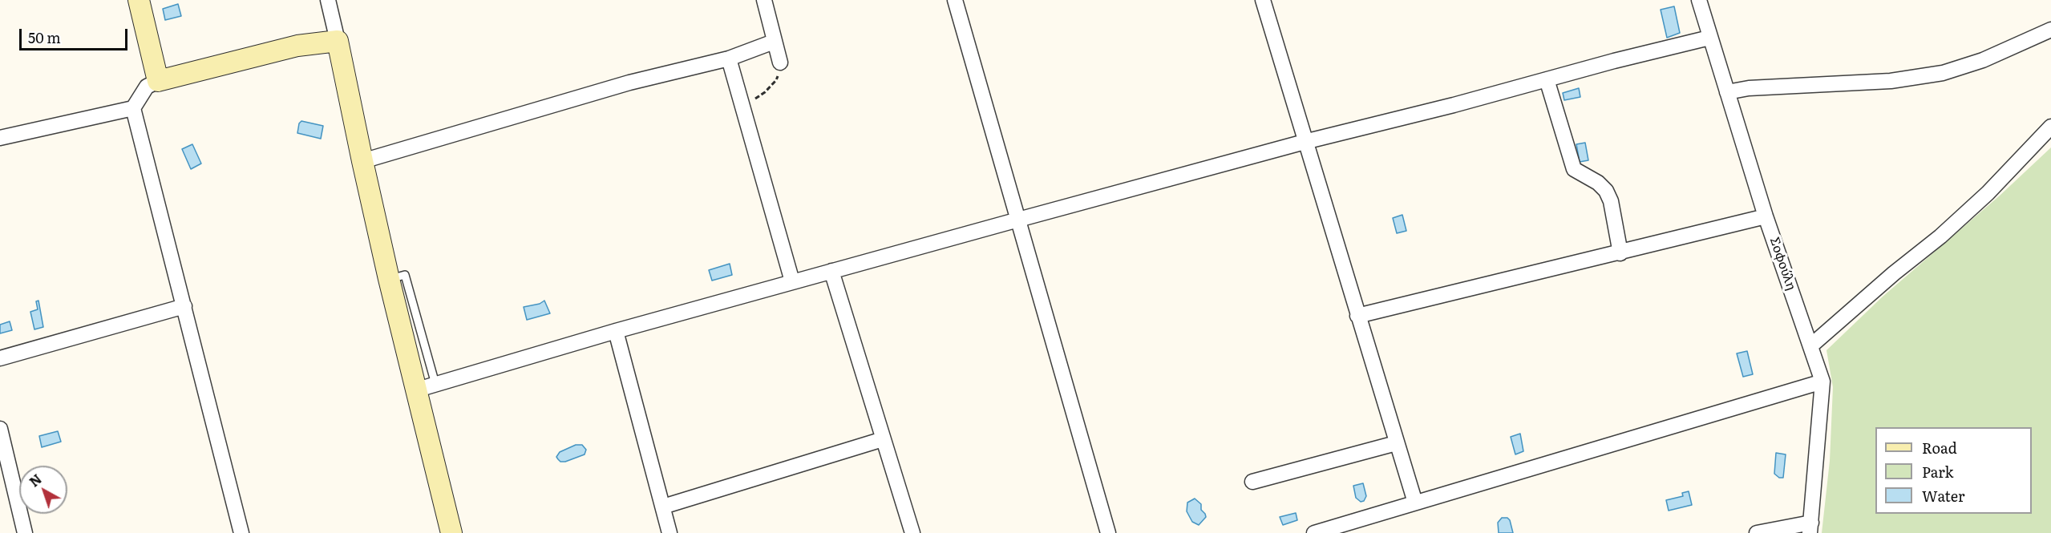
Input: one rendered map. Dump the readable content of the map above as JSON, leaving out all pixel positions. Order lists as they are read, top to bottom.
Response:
{
  "streets": {
    "street": ["Σοφούλη"]
  },
  "legend": ["Road", "Park", "Water"],
  "scale_bar": "50 m",
  "north": "top left"
}
